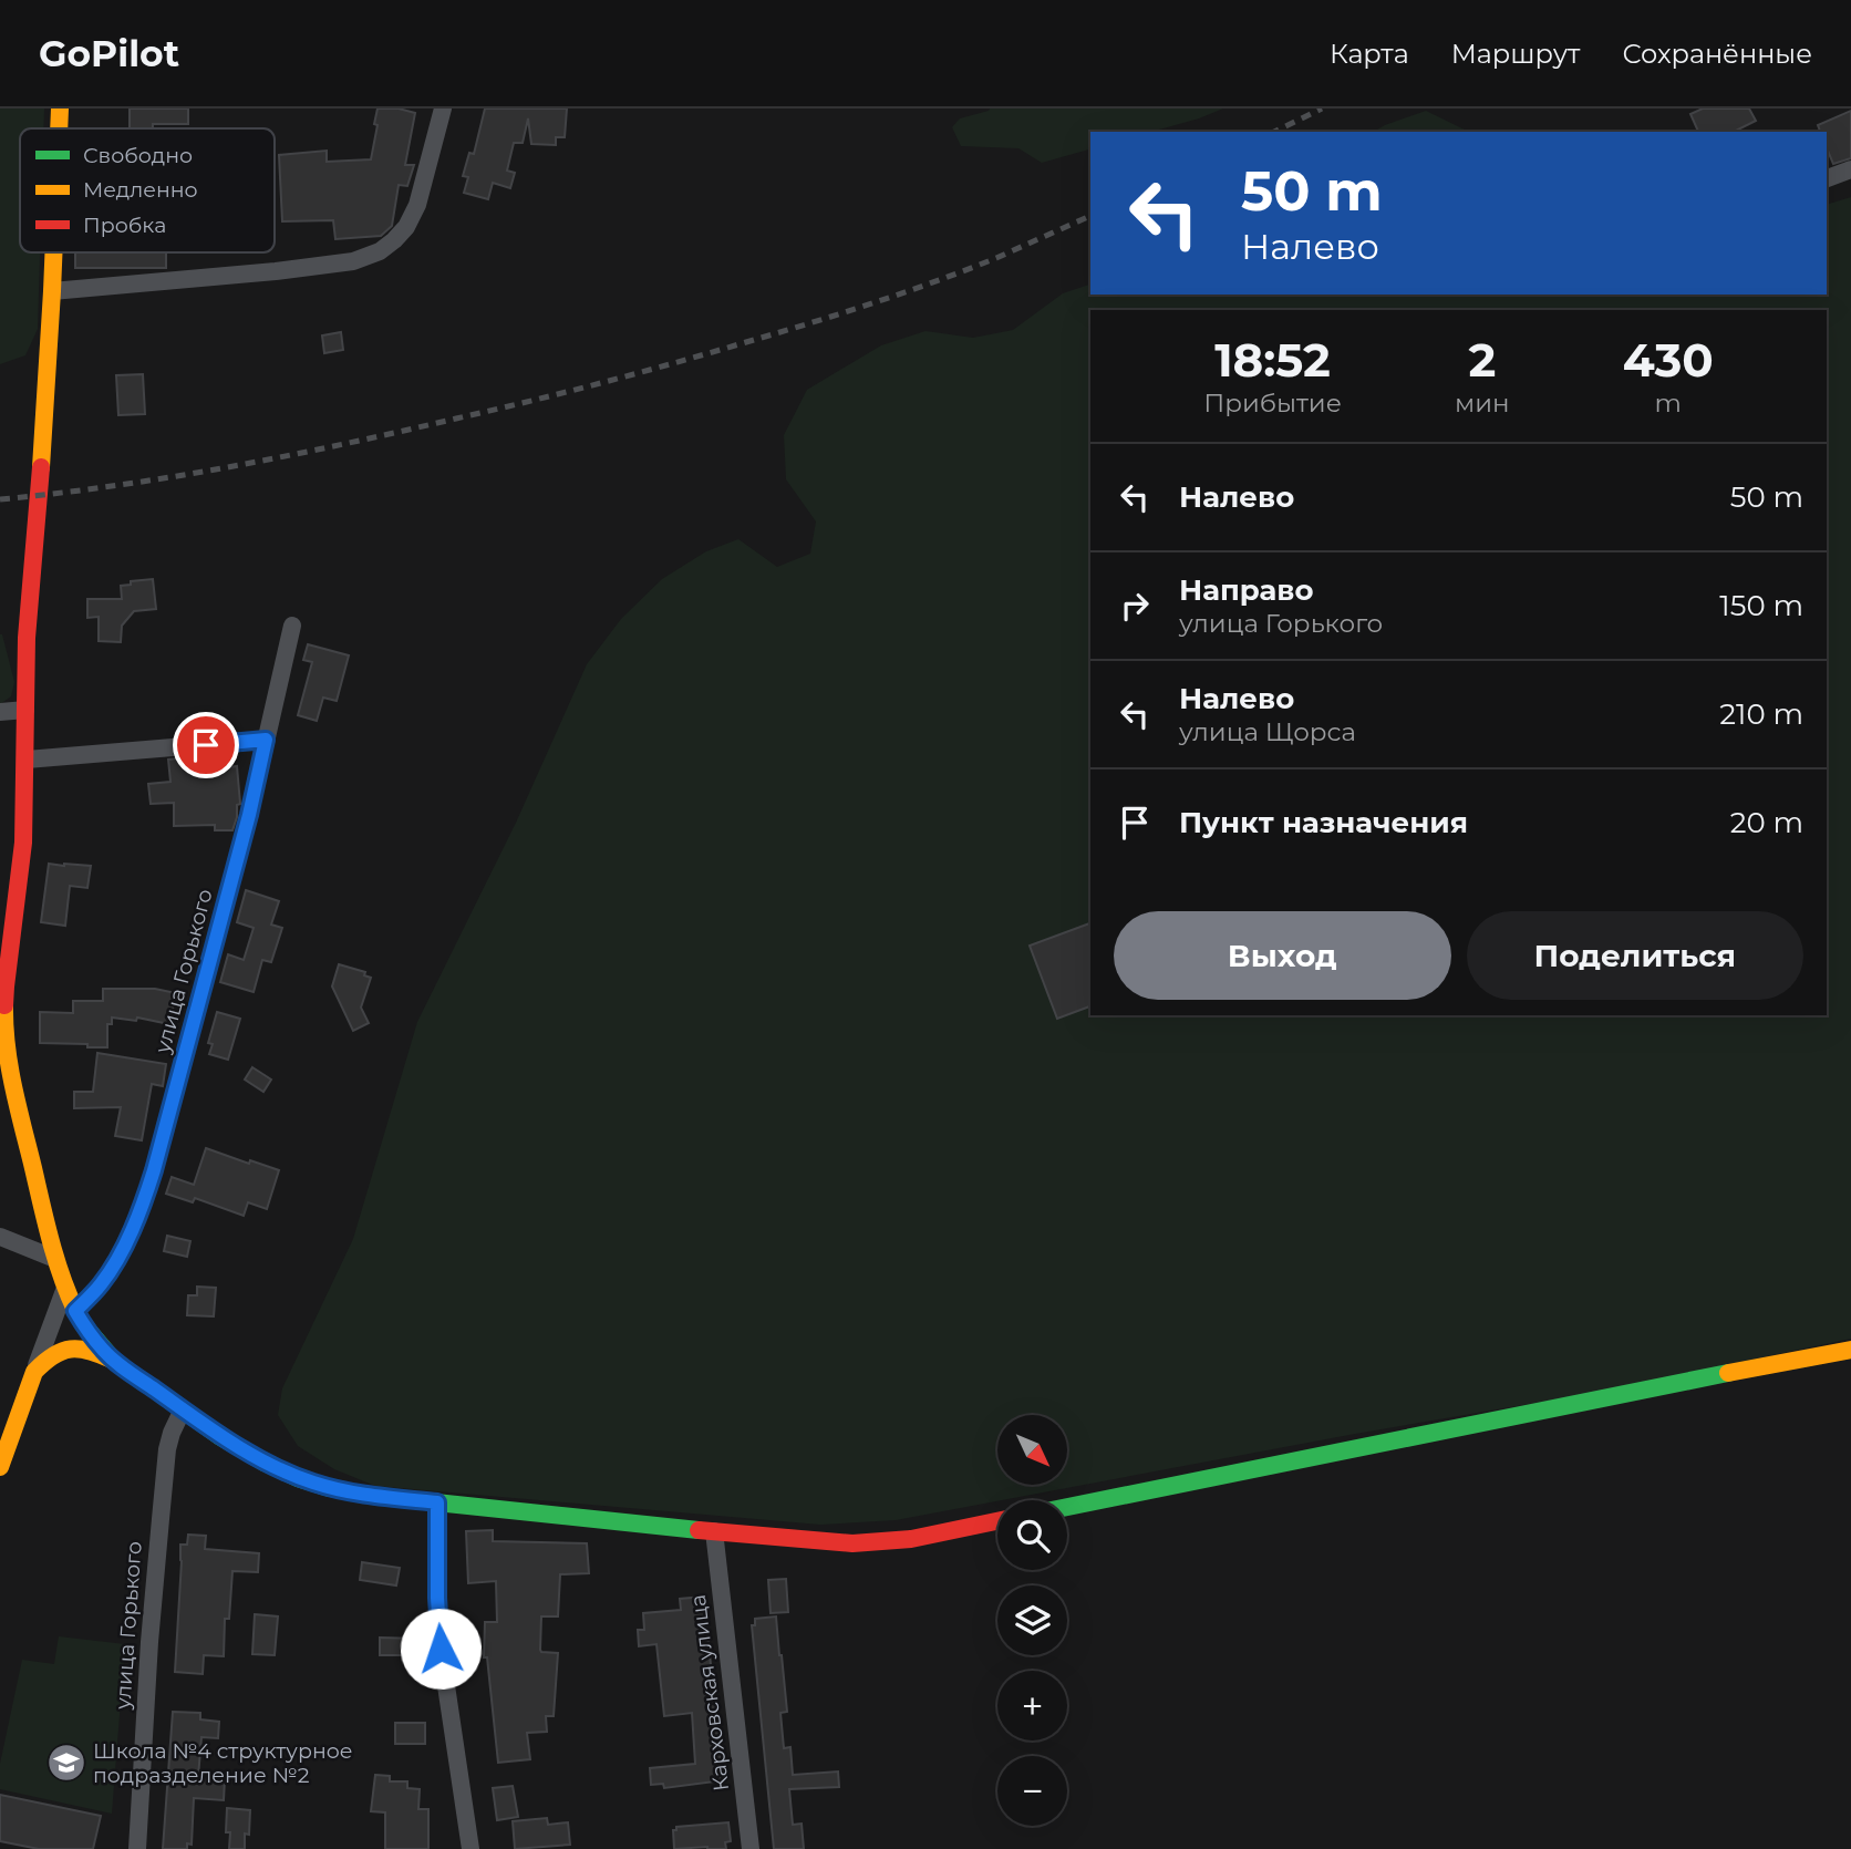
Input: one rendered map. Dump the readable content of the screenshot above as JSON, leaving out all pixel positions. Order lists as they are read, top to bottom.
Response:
{
  "streets": {
    "street": ["улица Горького", "Карховская улица"]
  },
  "places": {
    "school or university": ["Школа №4 структурное подразделение №2"]
  },
  "legend": ["Свободно", "Медленно", "Пробка"],
  "north": "bottom right",
  "page": {
    "header": "GoPilot",
    "nav": ["Карта", "Маршрут", "Сохранённые"],
    "turn": ["50 m", "Налево"],
    "eta": [
      "18:52",
      "Прибытие",
      "2",
      "мин",
      "430",
      "m"
    ],
    "list": [
      {
        "name": "Налево",
        "value": "50 m"
      },
      {
        "name": "Направо",
        "note": "улица Горького",
        "value": "150 m"
      },
      {
        "name": "Налево",
        "note": "улица Щорса",
        "value": "210 m"
      },
      {
        "name": "Пункт назначения",
        "value": "20 m"
      }
    ],
    "buttons": ["Выход", "Поделиться"],
    "map_buttons": ["+", "−"]
  }
}
